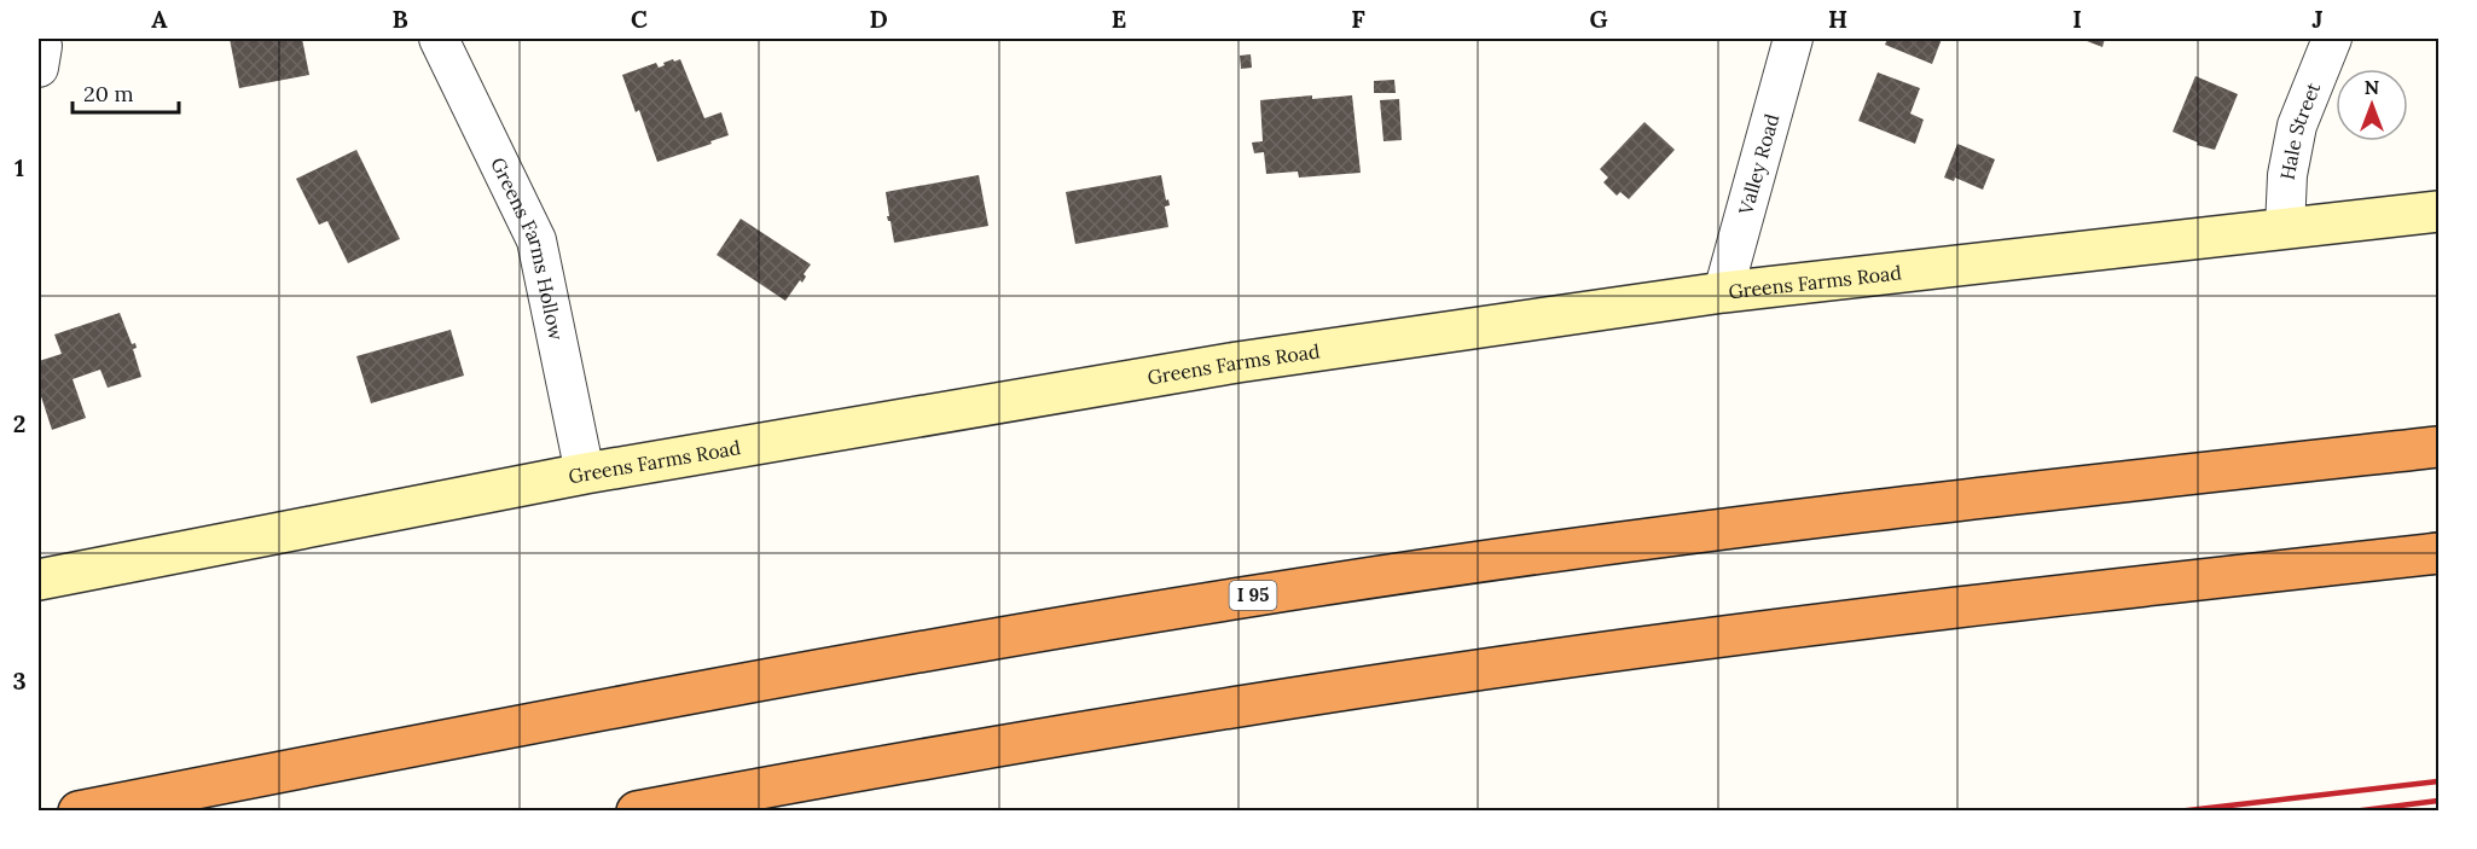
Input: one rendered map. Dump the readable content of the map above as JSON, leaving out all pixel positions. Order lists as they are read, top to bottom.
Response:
{
  "streets": {
    "highway": ["I 95"],
    "main road": ["Greens Farms Road"],
    "street": ["Hale Street", "Valley Road", "Greens Farms Hollow"]
  },
  "crossings": [
    ["Hale Street", "Greens Farms Road"],
    ["Valley Road", "Greens Farms Road"],
    ["Greens Farms Hollow", "Greens Farms Road"]
  ],
  "scale_bar": "20 m",
  "north": "top",
  "grid": {
    "columns": [
      "A",
      "B",
      "C",
      "D",
      "E",
      "F",
      "G",
      "H",
      "I",
      "J"
    ],
    "rows": ["1", "2", "3"]
  }
}
